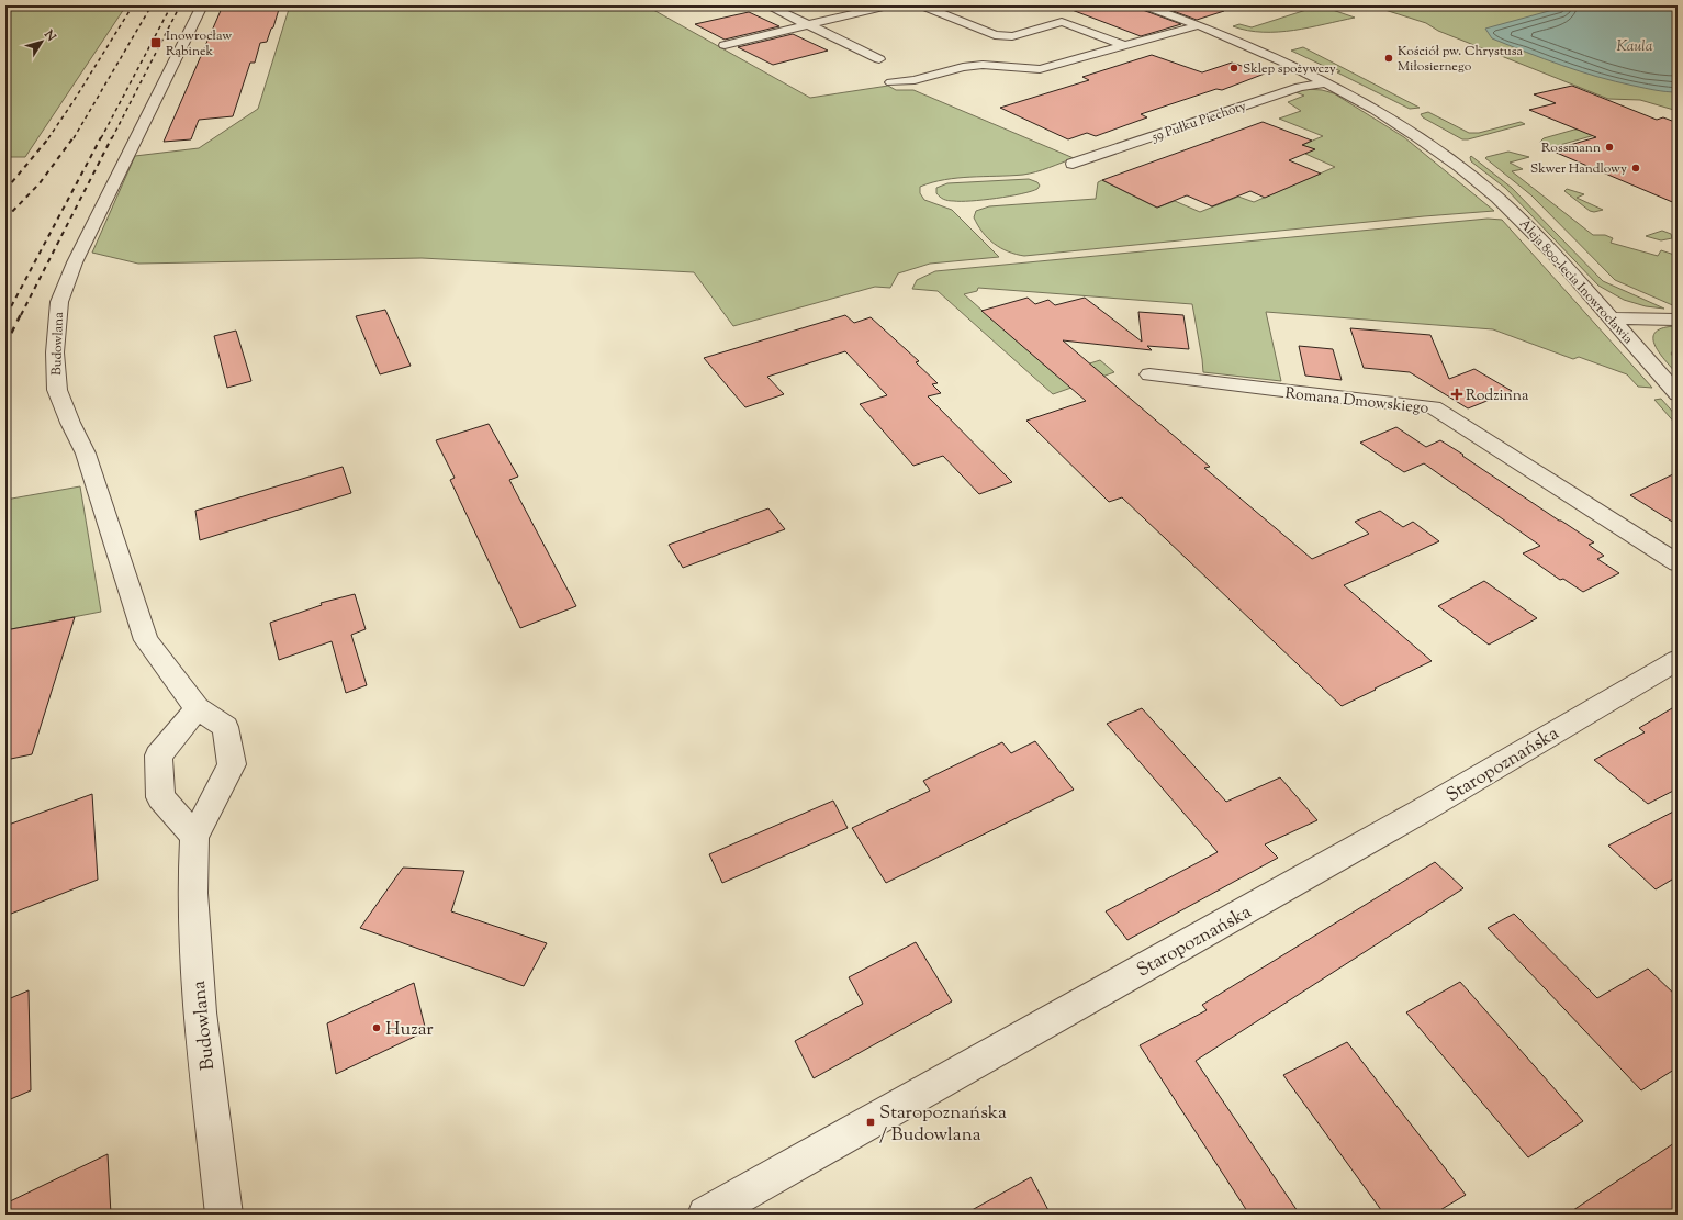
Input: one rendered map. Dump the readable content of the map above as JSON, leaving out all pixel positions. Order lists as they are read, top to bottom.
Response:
{
  "streets": {
    "street": [
      "59 Pułku Piechoty",
      "Aleja 800-lecia Inowrocławia",
      "Budowlana",
      "Romana Dmowskiego",
      "Staropoznańska"
    ]
  },
  "crossings": [
    ["59 Pułku Piechoty", "Aleja 800-lecia Inowrocławia"]
  ],
  "water": ["Kaula"],
  "places": {
    "transit": ["Inowrocław Rąbinek", "Staropoznańska / Budowlana"],
    "other": [
      "Kościół pw. Chrystusa Miłosiernego",
      "Sklep spożywczy",
      "Rossmann",
      "Skwer Handlowy",
      "Huzar"
    ],
    "health": ["Rodzinna"]
  },
  "north": "top right"
}
